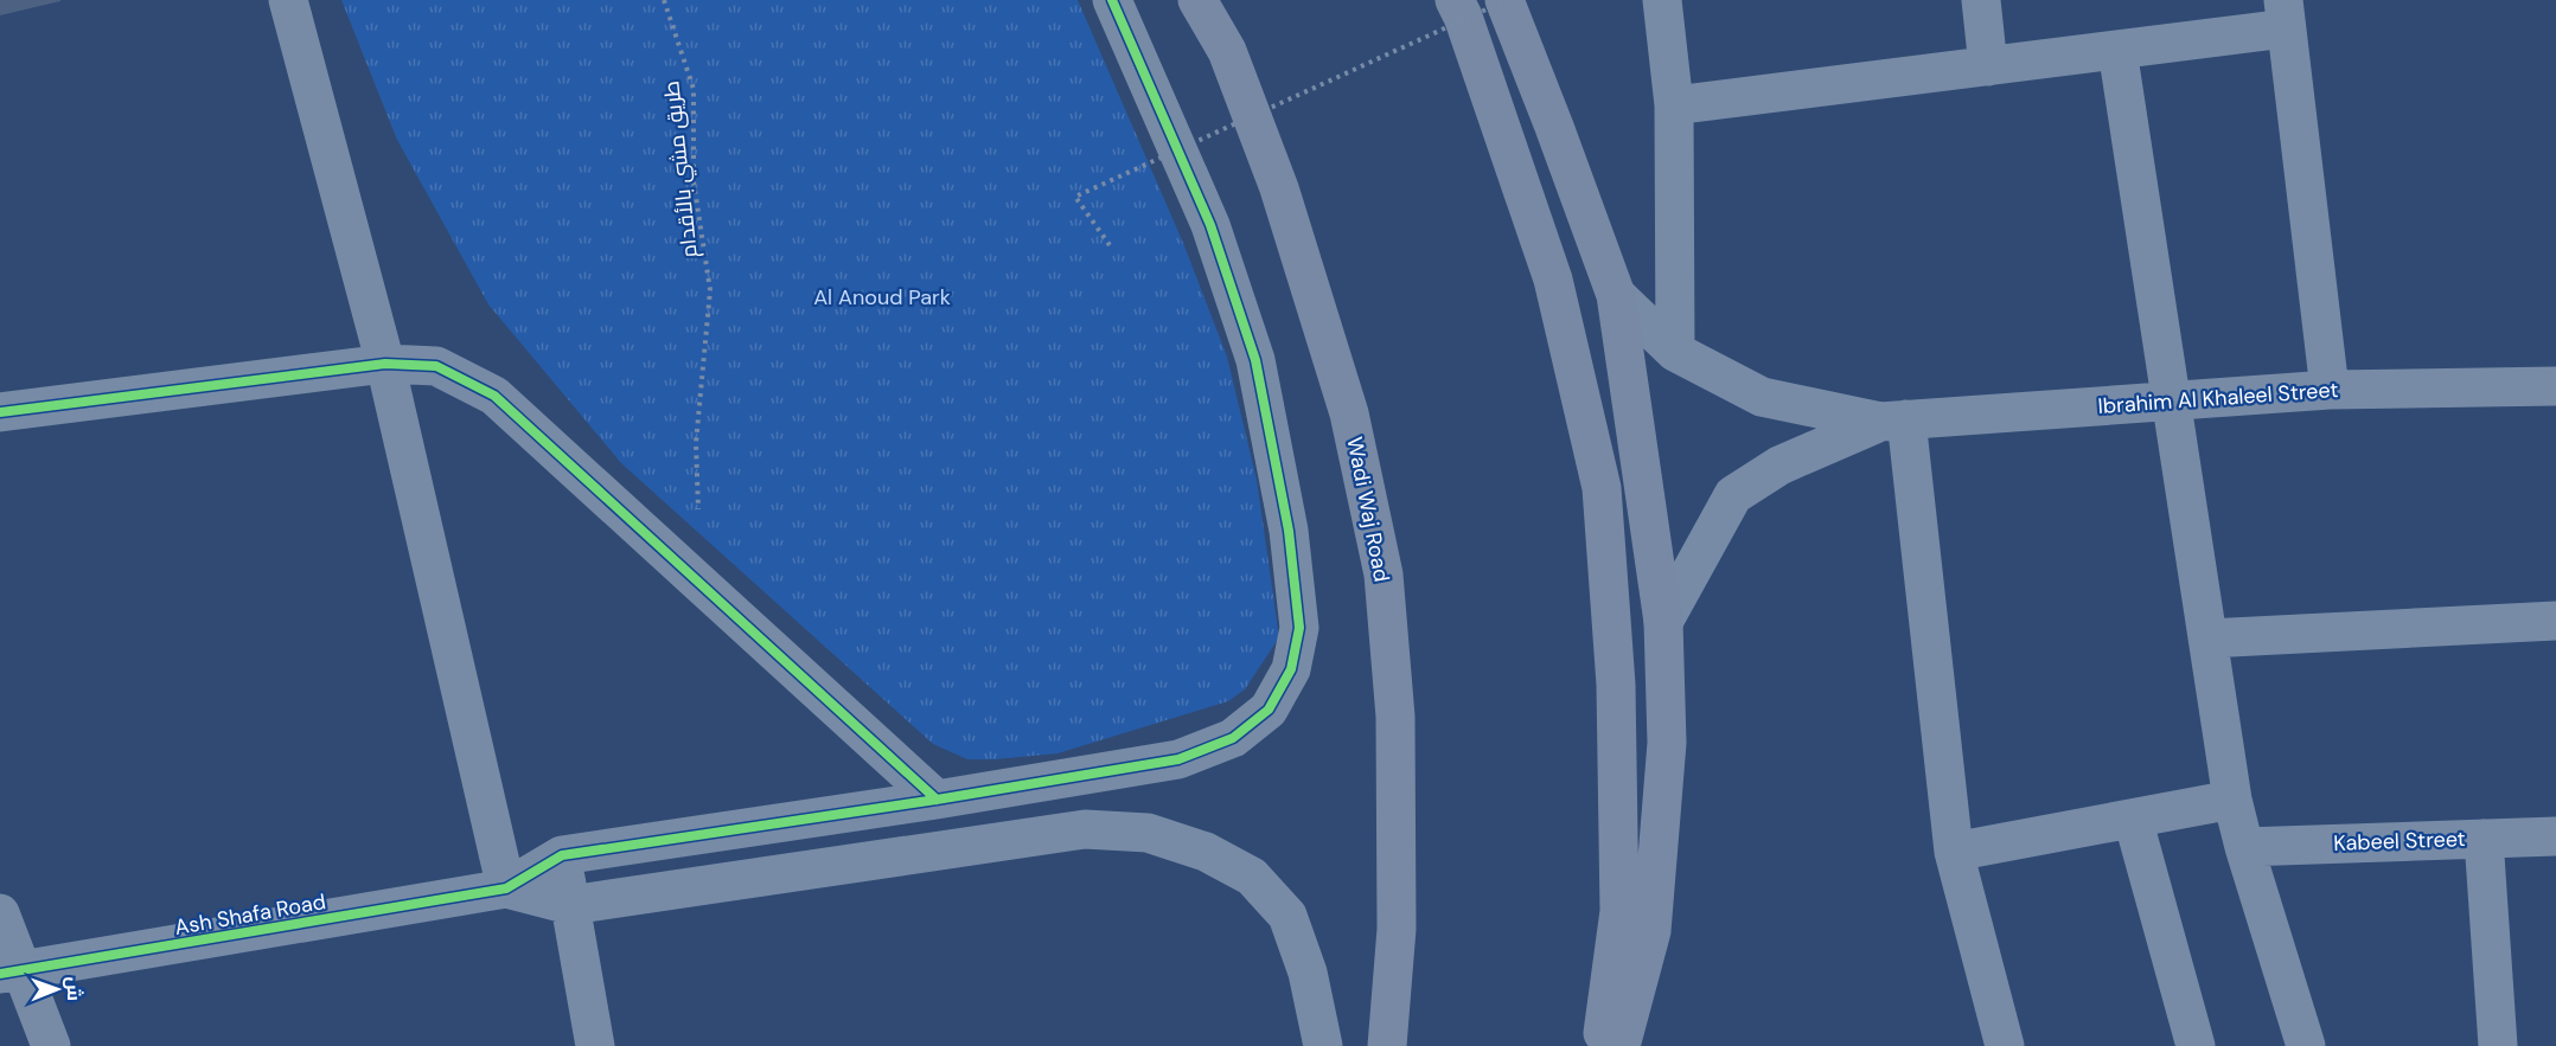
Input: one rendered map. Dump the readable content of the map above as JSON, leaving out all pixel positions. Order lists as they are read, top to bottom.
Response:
{
  "streets": {
    "main road": ["Wadi Waj Road"],
    "street": ["Ibrahim Al Khaleel Street", "Kabeel Street", "Ash Shafa Road"],
    "path": ["طريق مشي بالأقدام"]
  },
  "parks": ["Al Anoud Park"],
  "north": "right"
}
